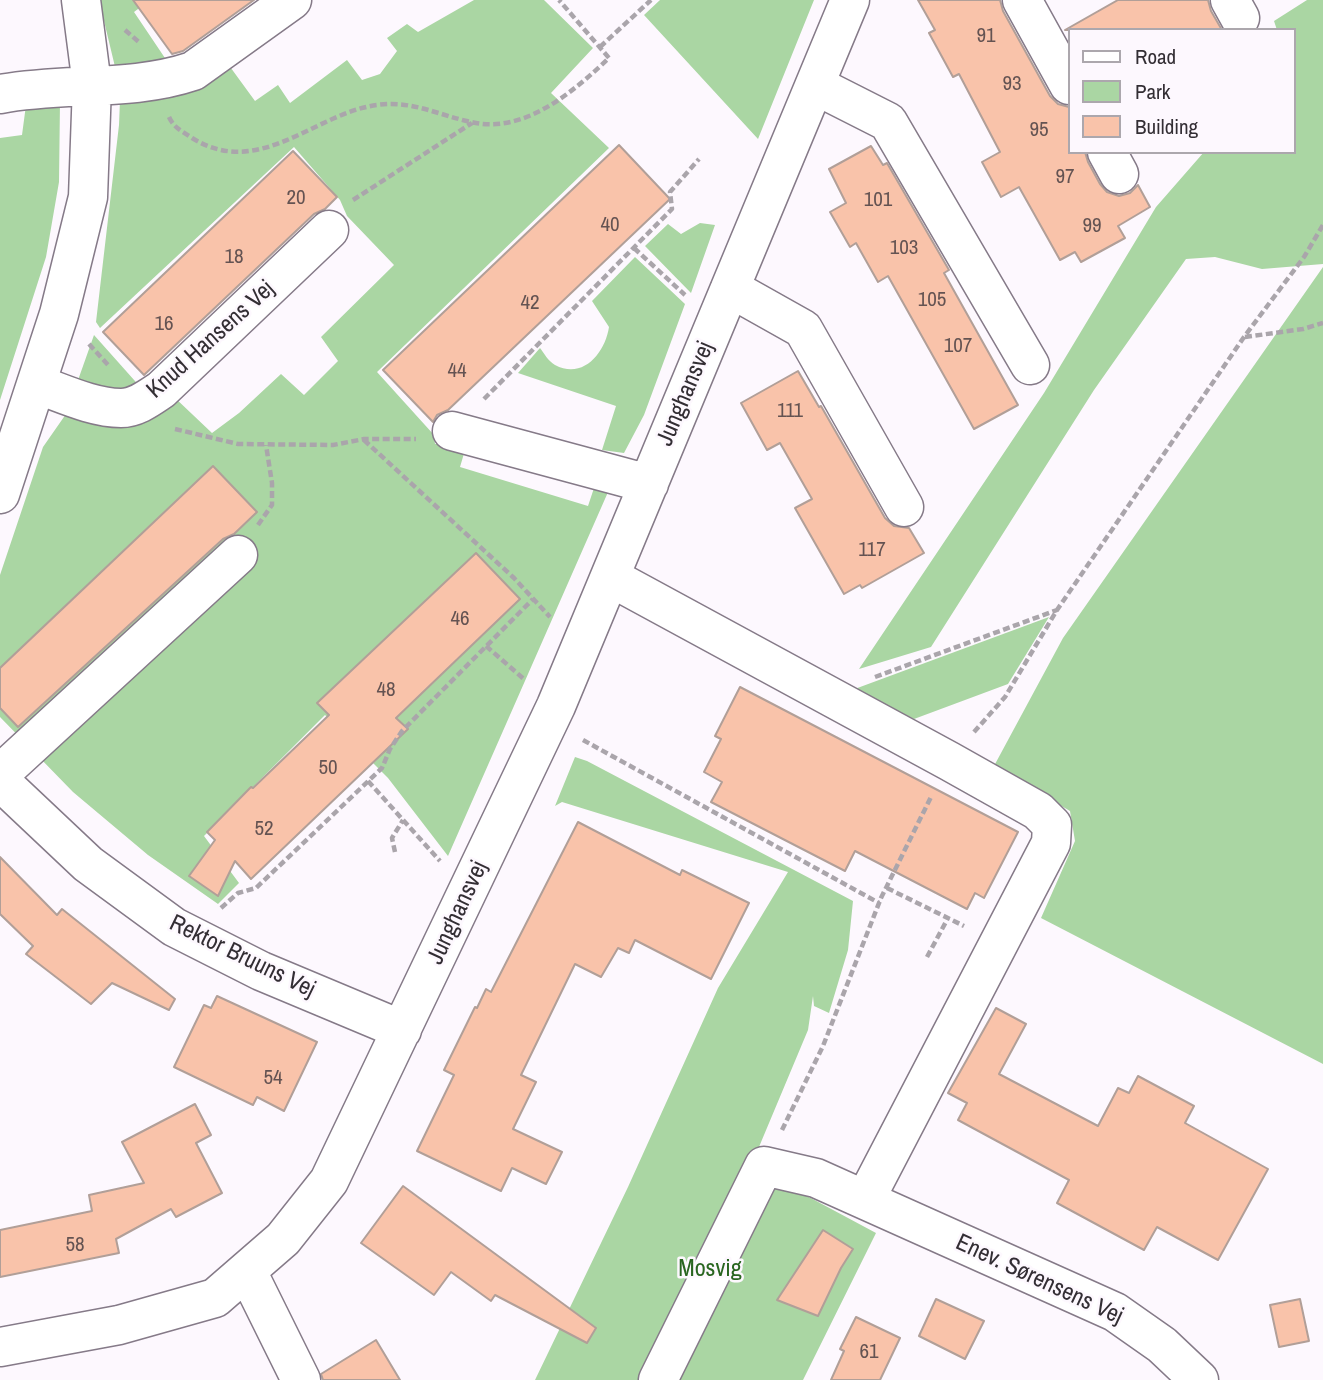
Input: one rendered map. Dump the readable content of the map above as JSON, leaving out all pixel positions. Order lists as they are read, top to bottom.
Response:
{
  "streets": {
    "street": [
      "Knud Hansens Vej",
      "Junghansvej",
      "Rektor Bruuns Vej",
      "Enev. Sørensens Vej"
    ]
  },
  "crossings": [
    ["Junghansvej", "Rektor Bruuns Vej"]
  ],
  "parks": ["Mosvig"],
  "house_numbers": [
    "91",
    "93",
    "95",
    "97",
    "20",
    "101",
    "40",
    "99",
    "103",
    "18",
    "105",
    "42",
    "16",
    "107",
    "44",
    "111",
    "117",
    "46",
    "48",
    "50",
    "52",
    "54",
    "58",
    "61"
  ],
  "legend": ["Road", "Park", "Building"]
}
